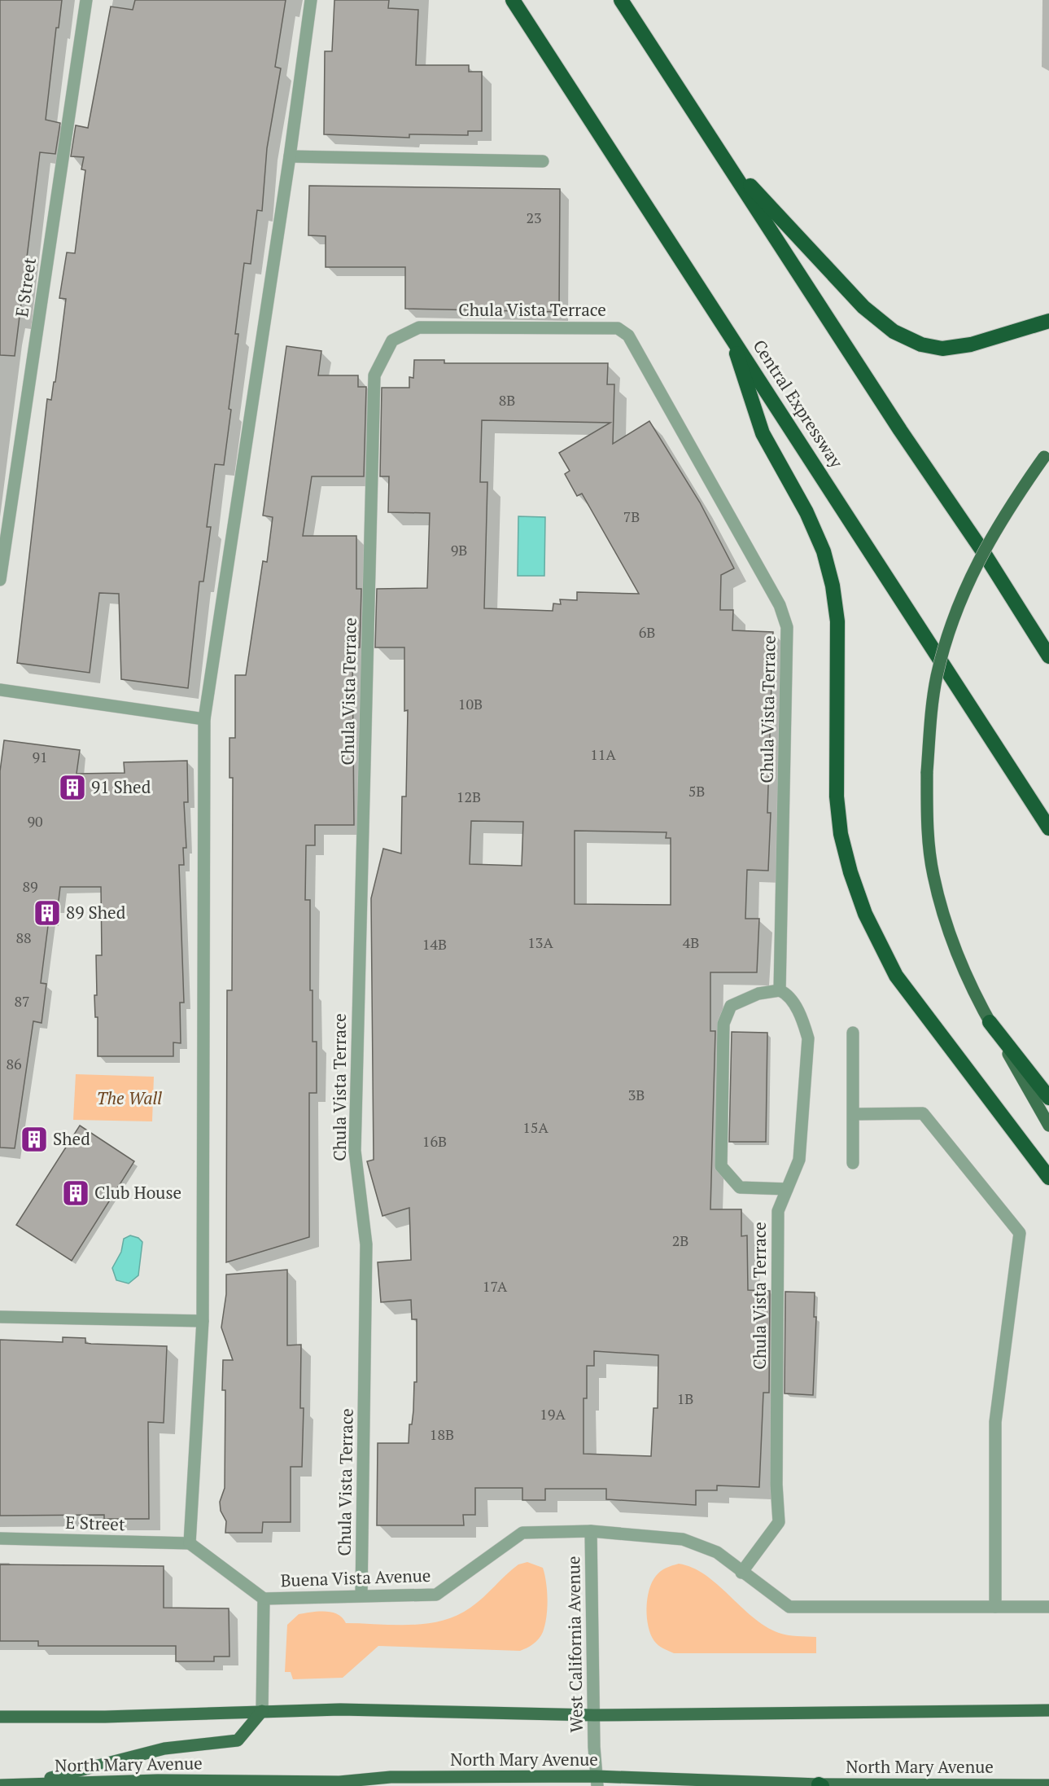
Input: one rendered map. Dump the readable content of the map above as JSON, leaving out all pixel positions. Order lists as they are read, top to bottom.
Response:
{
  "streets": {
    "highway": ["Central Expressway"],
    "main road": ["North Mary Avenue"],
    "street": [
      "E Street",
      "Chula Vista Terrace",
      "Buena Vista Avenue",
      "West California Avenue"
    ]
  },
  "crossings": [
    ["E Street", "Buena Vista Avenue"],
    ["Chula Vista Terrace", "Buena Vista Avenue"],
    ["Buena Vista Avenue", "West California Avenue"],
    ["West California Avenue", "North Mary Avenue"]
  ],
  "parks": ["The Wall"],
  "places": {
    "building": [
      "91 Shed",
      "89 Shed",
      "Shed",
      "Club House"
    ]
  },
  "house_numbers": [
    "23",
    "8B",
    "7B",
    "9B",
    "6B",
    "10B",
    "11A",
    "91",
    "5B",
    "12B",
    "90",
    "89",
    "88",
    "13A",
    "4B",
    "14B",
    "87",
    "86",
    "3B",
    "15A",
    "16B",
    "2B",
    "17A",
    "1B",
    "19A",
    "18B"
  ]
}
